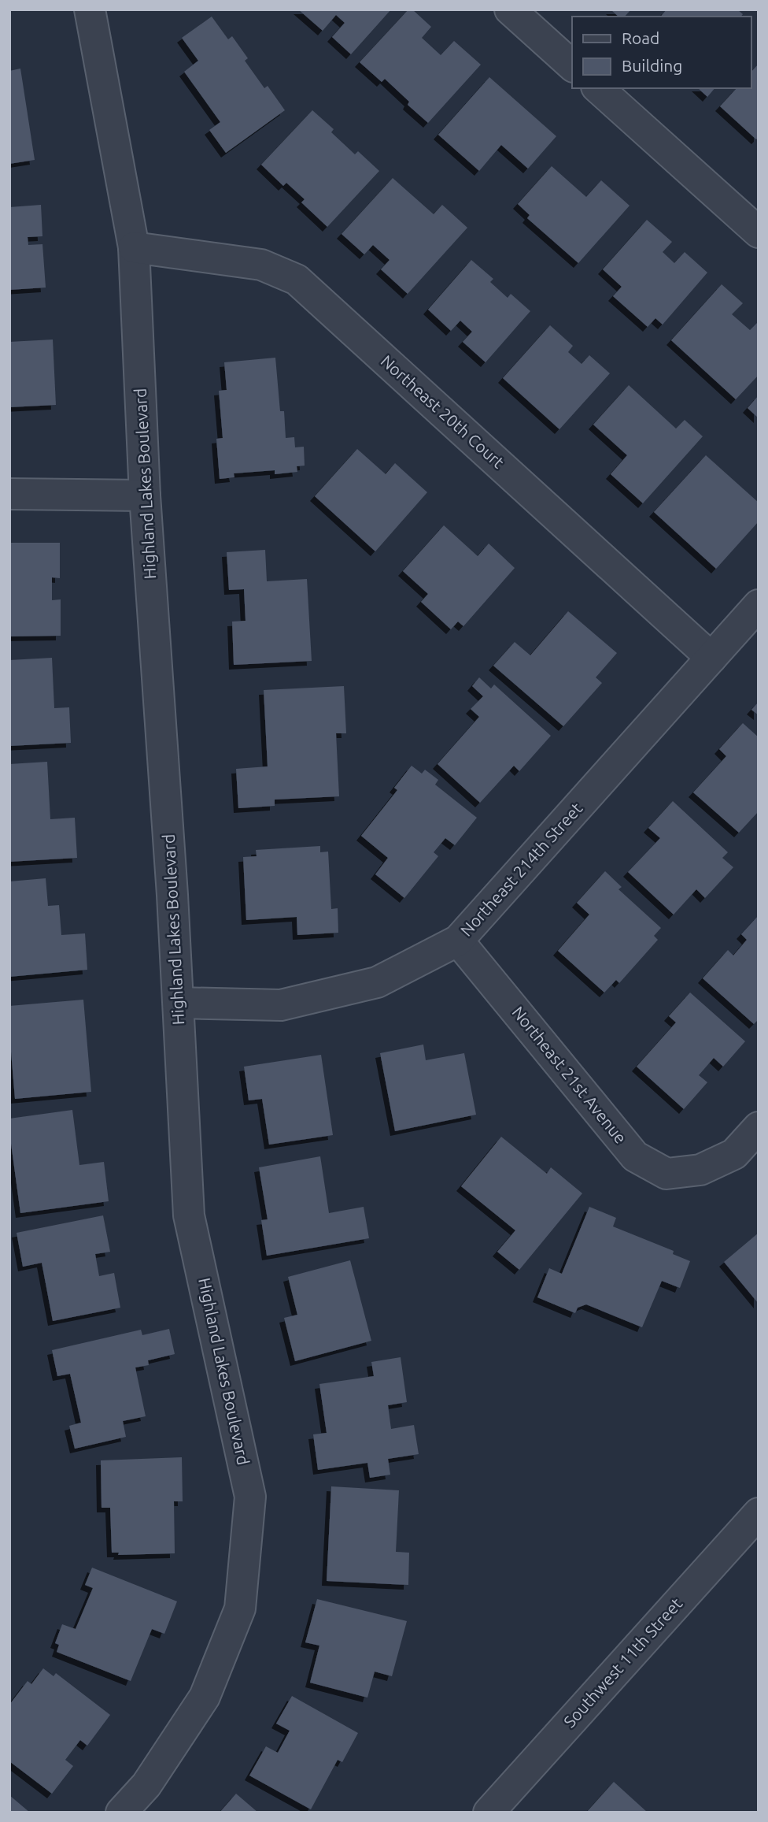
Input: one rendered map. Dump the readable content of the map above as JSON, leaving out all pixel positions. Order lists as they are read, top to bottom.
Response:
{
  "streets": {
    "street": [
      "Northeast 20th Court",
      "Highland Lakes Boulevard",
      "Northeast 214th Street",
      "Northeast 21st Avenue",
      "Southwest 11th Street"
    ]
  },
  "crossings": [
    ["Northeast 20th Court", "Highland Lakes Boulevard"],
    ["Northeast 20th Court", "Northeast 214th Street"],
    ["Highland Lakes Boulevard", "Northeast 214th Street"],
    ["Northeast 214th Street", "Northeast 21st Avenue"]
  ],
  "legend": ["Road", "Building"]
}
